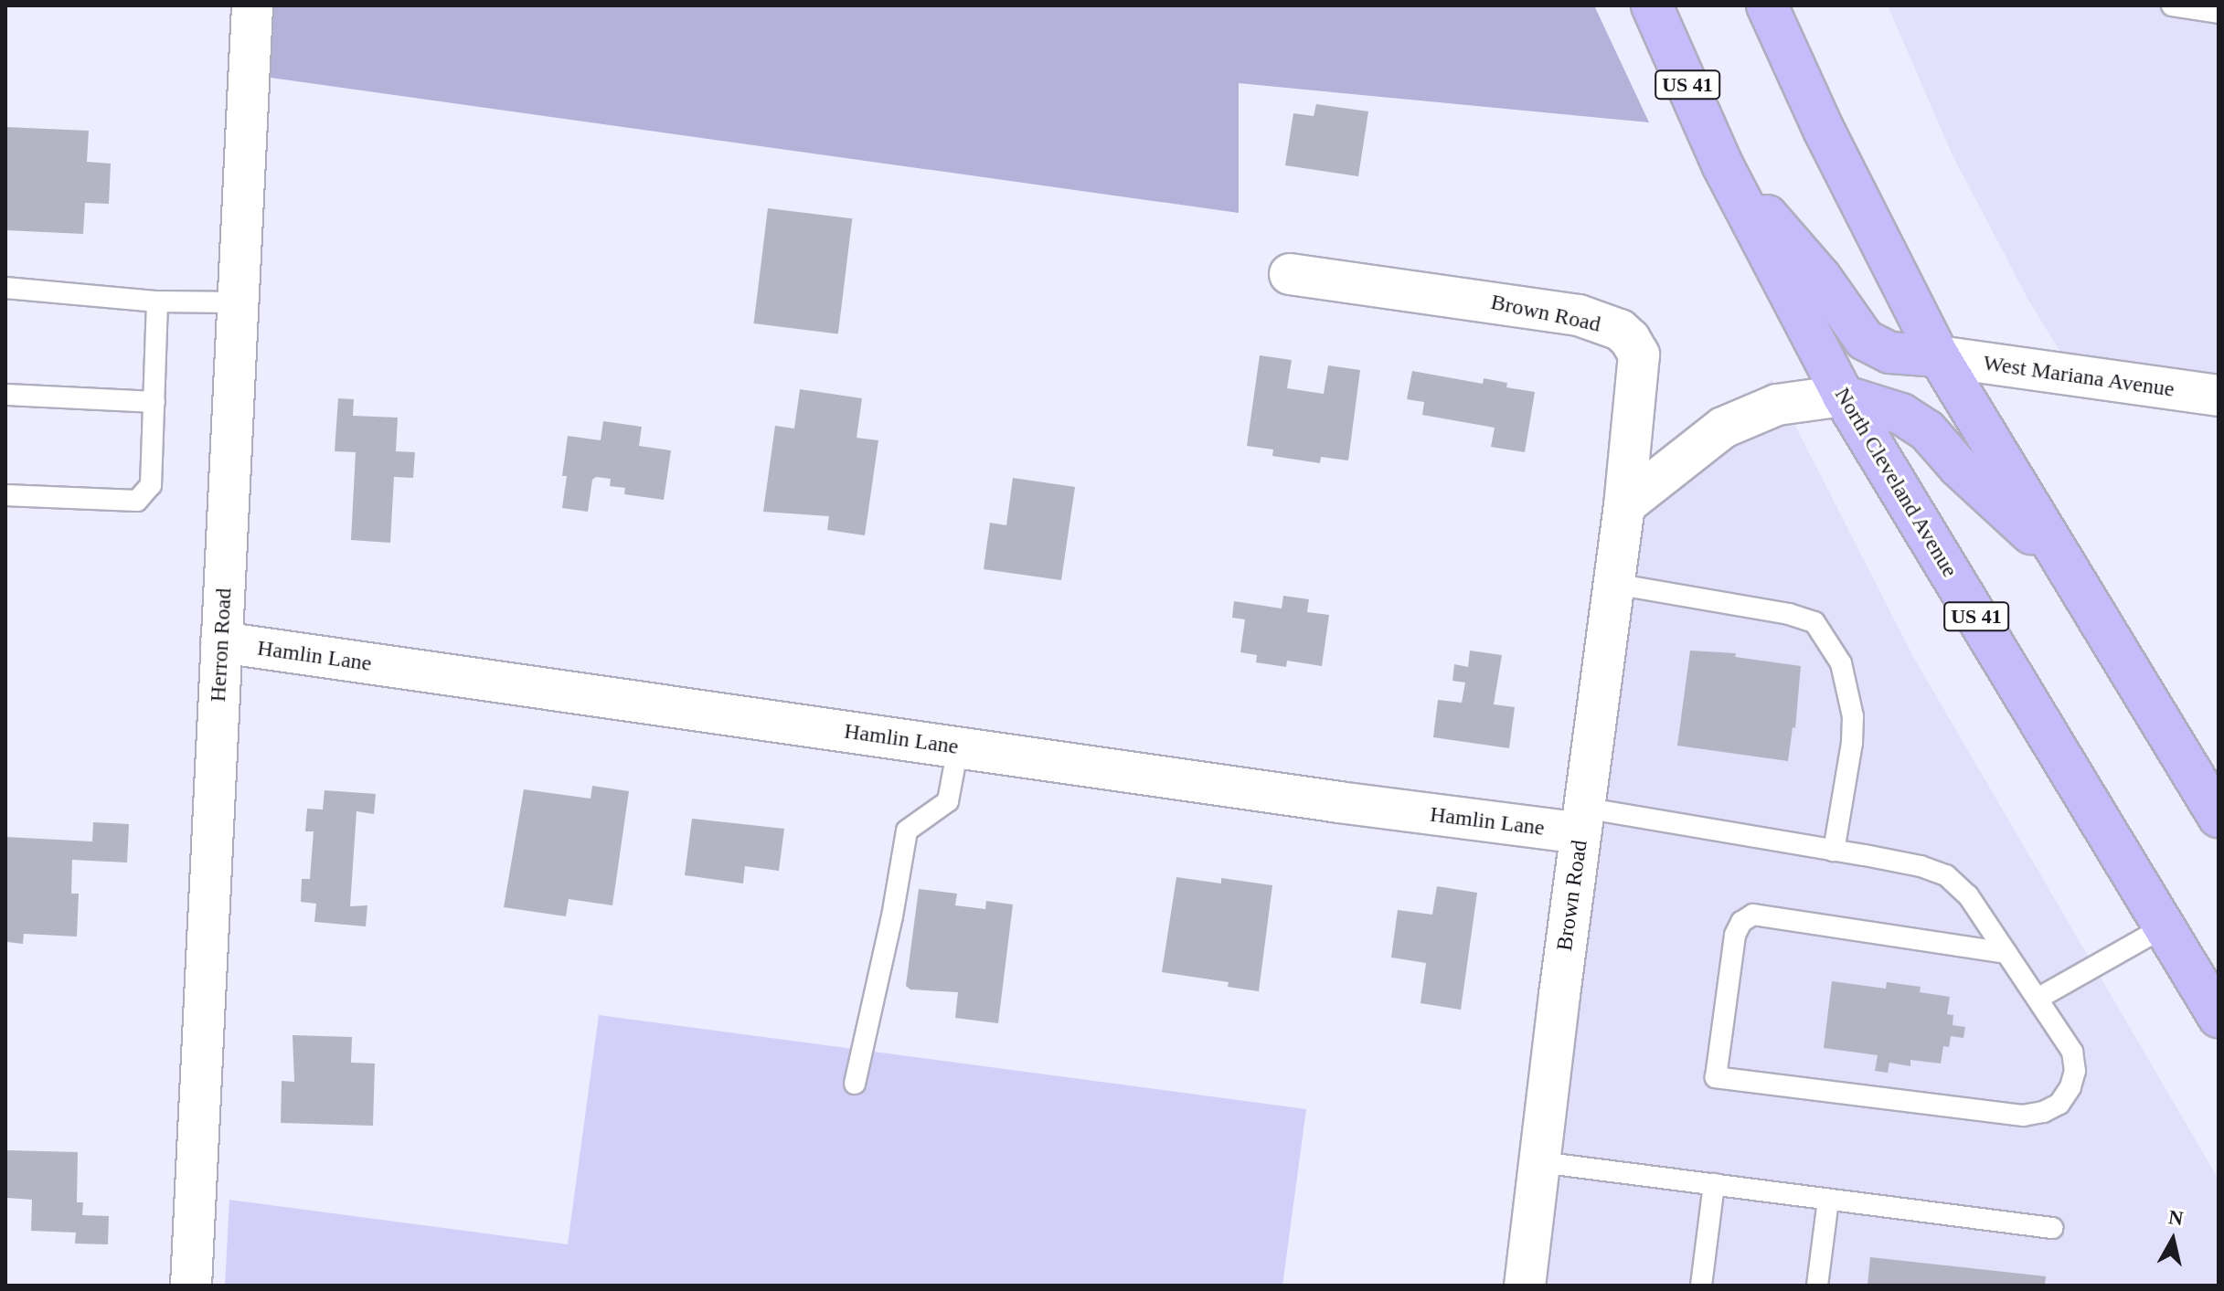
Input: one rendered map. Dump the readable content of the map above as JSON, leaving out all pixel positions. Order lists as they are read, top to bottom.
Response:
{
  "streets": {
    "main road": ["US 41", "North Cleveland Avenue"],
    "street": [
      "Brown Road",
      "West Mariana Avenue",
      "Herron Road",
      "Hamlin Lane"
    ]
  },
  "crossings": [
    ["Brown Road", "Hamlin Lane"],
    ["Herron Road", "Hamlin Lane"]
  ],
  "north": "top"
}
